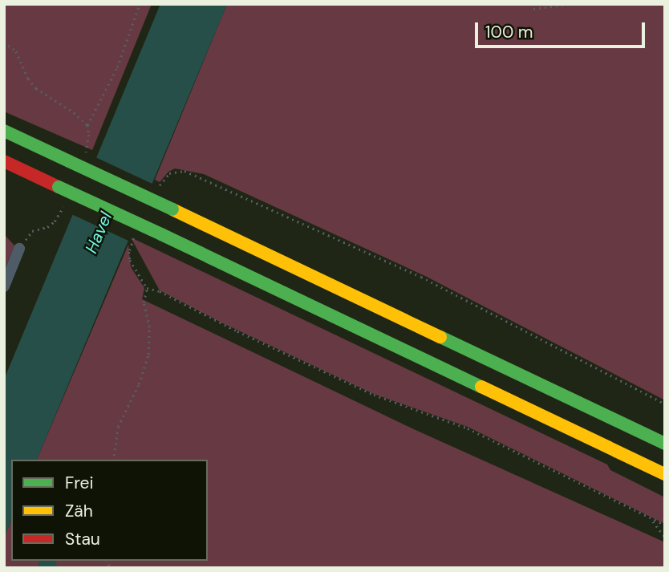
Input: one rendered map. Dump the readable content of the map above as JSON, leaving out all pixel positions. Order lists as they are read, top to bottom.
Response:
{
  "water": ["Havel"],
  "legend": ["Frei", "Zäh", "Stau"],
  "scale_bar": "100 m"
}
